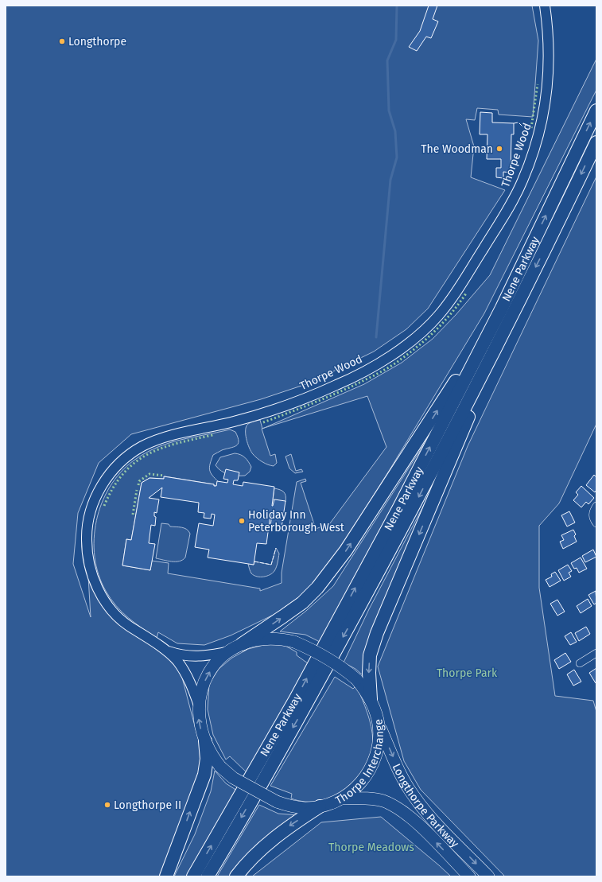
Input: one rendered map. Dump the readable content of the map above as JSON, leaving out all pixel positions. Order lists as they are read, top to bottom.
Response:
{
  "streets": {
    "highway": ["Nene Parkway"],
    "main road": ["Thorpe Interchange", "Longthorpe Parkway"],
    "street": ["Thorpe Wood"]
  },
  "crossings": [
    ["Thorpe Wood", "Thorpe Interchange"],
    ["Thorpe Interchange", "Longthorpe Parkway"]
  ],
  "parks": ["Thorpe Park", "Thorpe Meadows"],
  "places": [
    "Longthorpe",
    "The Woodman",
    "Holiday Inn Peterborough West",
    "Longthorpe II"
  ]
}
